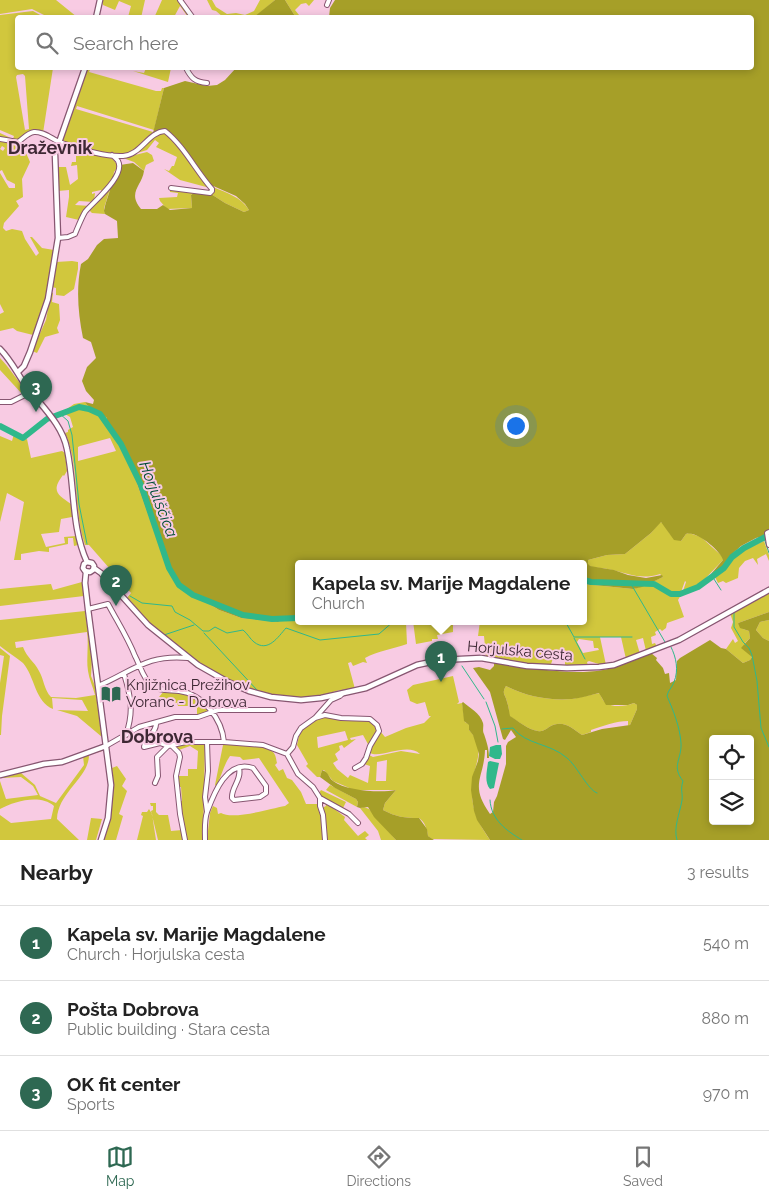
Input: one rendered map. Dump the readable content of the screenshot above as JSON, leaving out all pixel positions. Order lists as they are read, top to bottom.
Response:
{
  "streets": {
    "street": ["Horjulska cesta"]
  },
  "districts": ["Draževnik", "Dobrova"],
  "water": ["Horjulščica"],
  "places": {
    "library": ["Knjižnica Prežihov Voranc - Dobrova"]
  },
  "page": {
    "search": "Search here",
    "pins": ["3", "2", "1"],
    "popup": ["Kapela sv. Marije Magdalene", "Church"],
    "heading": ["Nearby", "3 results"],
    "list": [
      {
        "mark": "1",
        "name": "Kapela sv. Marije Magdalene",
        "note": "Church · Horjulska cesta",
        "value": "540 m"
      },
      {
        "mark": "2",
        "name": "Pošta Dobrova",
        "note": "Public building · Stara cesta",
        "value": "880 m"
      },
      {
        "mark": "3",
        "name": "OK fit center",
        "note": "Sports",
        "value": "970 m"
      }
    ],
    "nav": ["Map", "Directions", "Saved"]
  }
}
